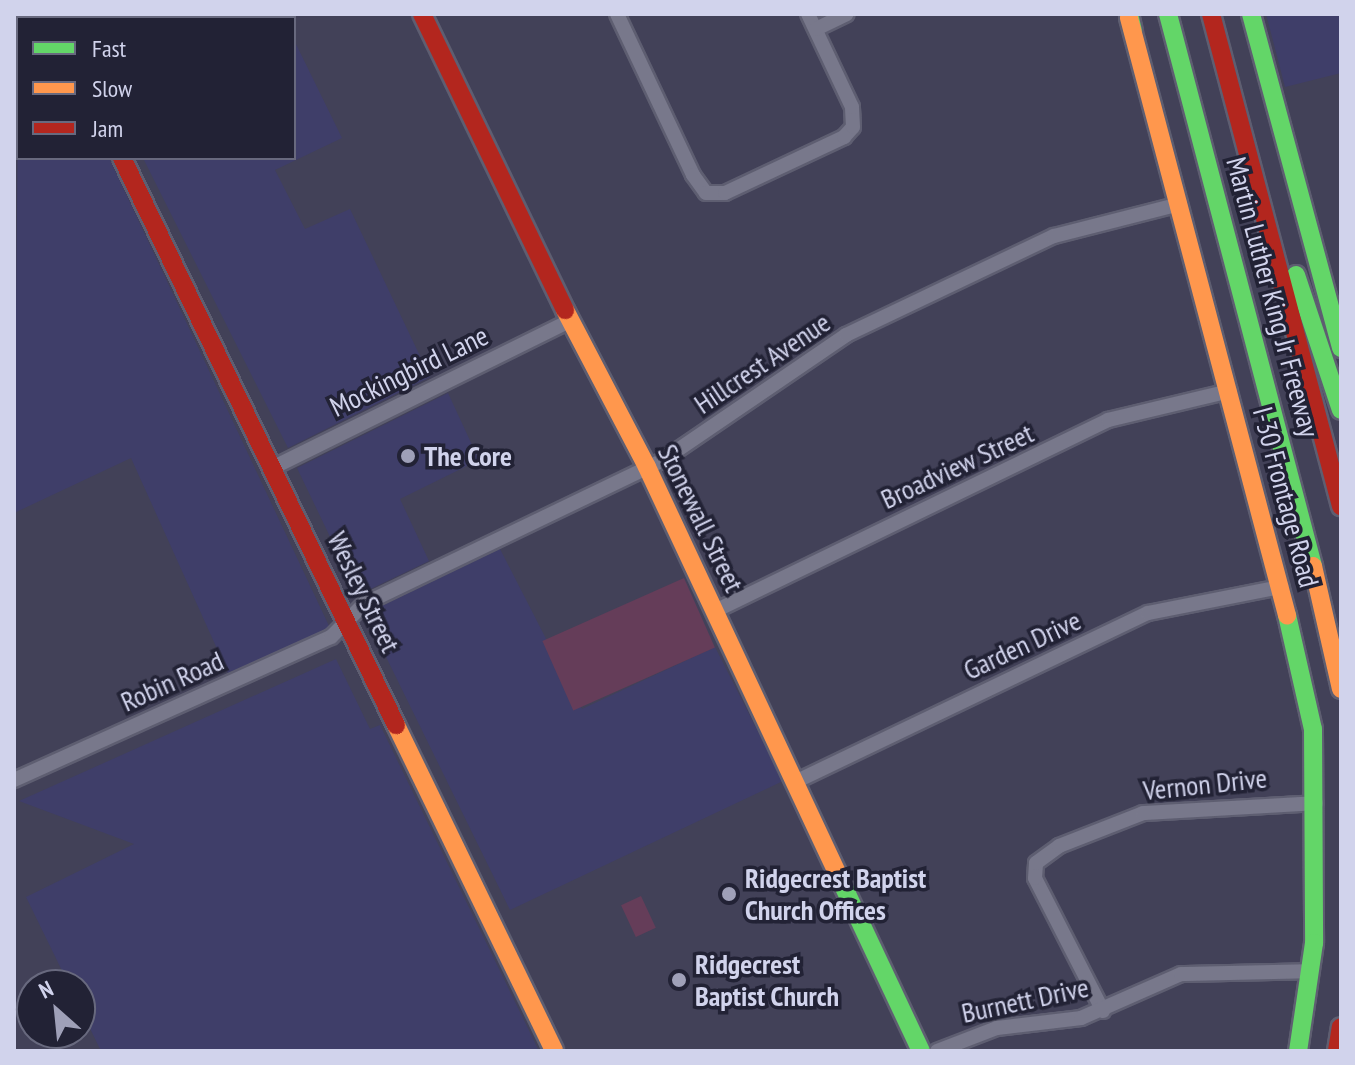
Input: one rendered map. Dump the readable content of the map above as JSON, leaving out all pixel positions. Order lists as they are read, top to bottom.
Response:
{
  "streets": {
    "main road": [
      "Martin Luther King Jr Freeway",
      "I-30 Frontage Road",
      "Stonewall Street",
      "Wesley Street"
    ],
    "street": [
      "Hillcrest Avenue",
      "Mockingbird Lane",
      "Broadview Street",
      "Garden Drive",
      "Robin Road",
      "Vernon Drive",
      "Burnett Drive"
    ]
  },
  "crossings": [
    ["Hillcrest Avenue", "I-30 Frontage Road"],
    ["Hillcrest Avenue", "Stonewall Street"],
    ["Hillcrest Avenue", "Wesley Street"],
    ["Hillcrest Avenue", "Robin Road"],
    ["Mockingbird Lane", "Stonewall Street"],
    ["Mockingbird Lane", "Wesley Street"],
    ["Broadview Street", "I-30 Frontage Road"],
    ["Broadview Street", "Stonewall Street"],
    ["I-30 Frontage Road", "Garden Drive"],
    ["I-30 Frontage Road", "Vernon Drive"],
    ["I-30 Frontage Road", "Burnett Drive"],
    ["Stonewall Street", "Garden Drive"],
    ["Wesley Street", "Robin Road"],
    ["Vernon Drive", "Burnett Drive"]
  ],
  "places": ["The Core", "Ridgecrest Baptist Church Offices", "Ridgecrest Baptist Church"],
  "legend": ["Fast", "Slow", "Jam"],
  "north": "top left"
}
